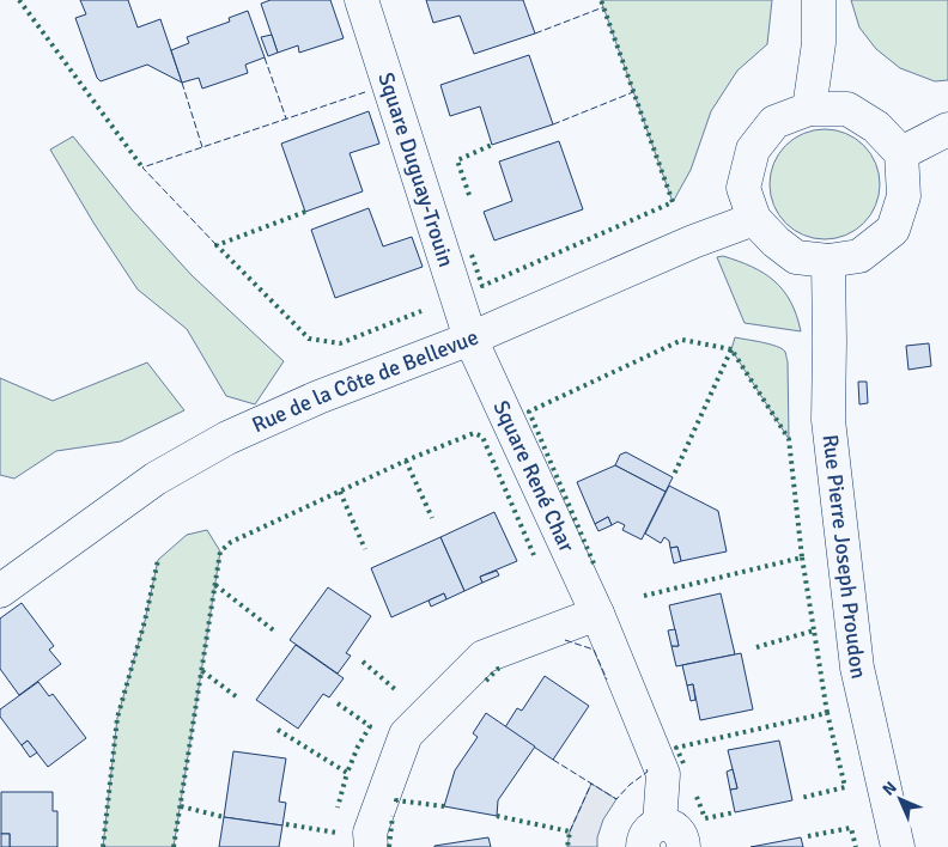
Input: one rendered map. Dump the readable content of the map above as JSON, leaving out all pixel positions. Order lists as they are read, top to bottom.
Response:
{
  "streets": {
    "street": [
      "Square Duguay-Trouin",
      "Rue de la Côte de Bellevue",
      "Square René Char",
      "Rue Pierre Joseph Proudon"
    ]
  },
  "crossings": [
    ["Square Duguay-Trouin", "Rue de la Côte de Bellevue"],
    ["Square Duguay-Trouin", "Square René Char"],
    ["Rue de la Côte de Bellevue", "Square René Char"],
    ["Rue de la Côte de Bellevue", "Rue Pierre Joseph Proudon"]
  ],
  "north": "top left"
}
